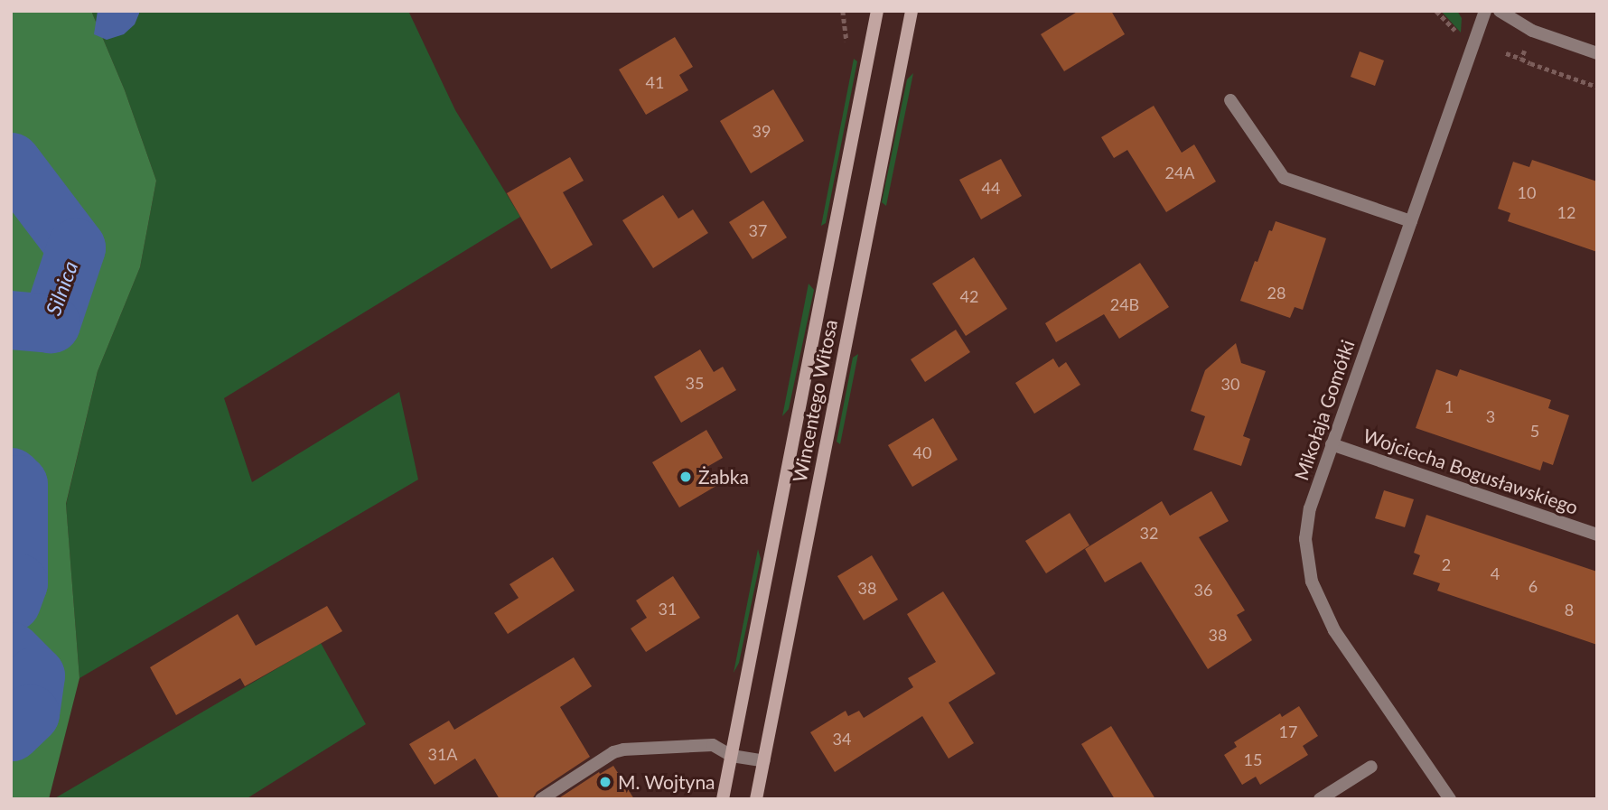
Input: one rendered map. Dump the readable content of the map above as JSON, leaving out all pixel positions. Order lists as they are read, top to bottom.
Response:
{
  "streets": {
    "main road": ["Wincentego Witosa"],
    "street": ["Mikołaja Gomółki", "Wojciecha Bogusławskiego"]
  },
  "crossings": [
    ["Mikołaja Gomółki", "Wojciecha Bogusławskiego"]
  ],
  "water": ["Silnica"],
  "places": ["Żabka", "M. Wojtyna"],
  "house_numbers": [
    "41",
    "39",
    "24A",
    "44",
    "10",
    "12",
    "37",
    "28",
    "42",
    "24B",
    "35",
    "30",
    "1",
    "3",
    "5",
    "40",
    "32",
    "2",
    "4",
    "6",
    "38",
    "36",
    "31",
    "8",
    "38",
    "17",
    "34",
    "31A",
    "15"
  ]
}
